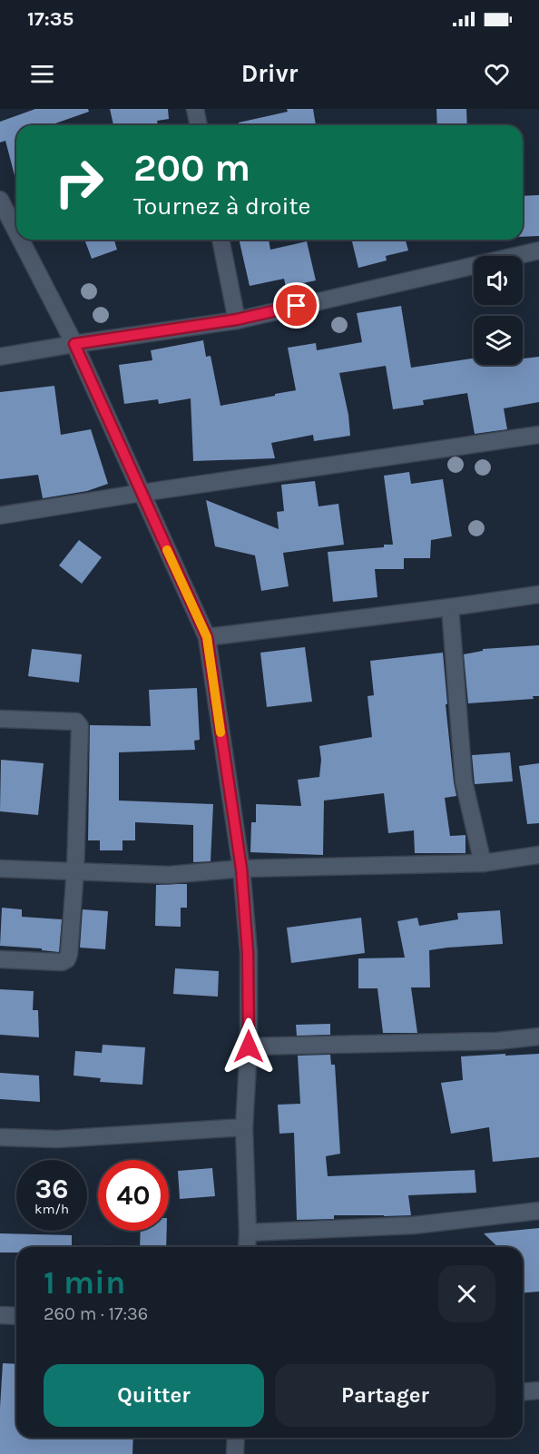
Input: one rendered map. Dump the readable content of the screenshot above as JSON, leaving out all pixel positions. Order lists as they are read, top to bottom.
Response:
{
  "page": {
    "status": "17:35",
    "header": "Drivr",
    "turn": ["200 m", "Tournez à droite"],
    "speed": "36 km/h",
    "limit": "40",
    "heading": ["1 min", "260 m · 17:36"],
    "buttons": ["Quitter", "Partager"]
  }
}
